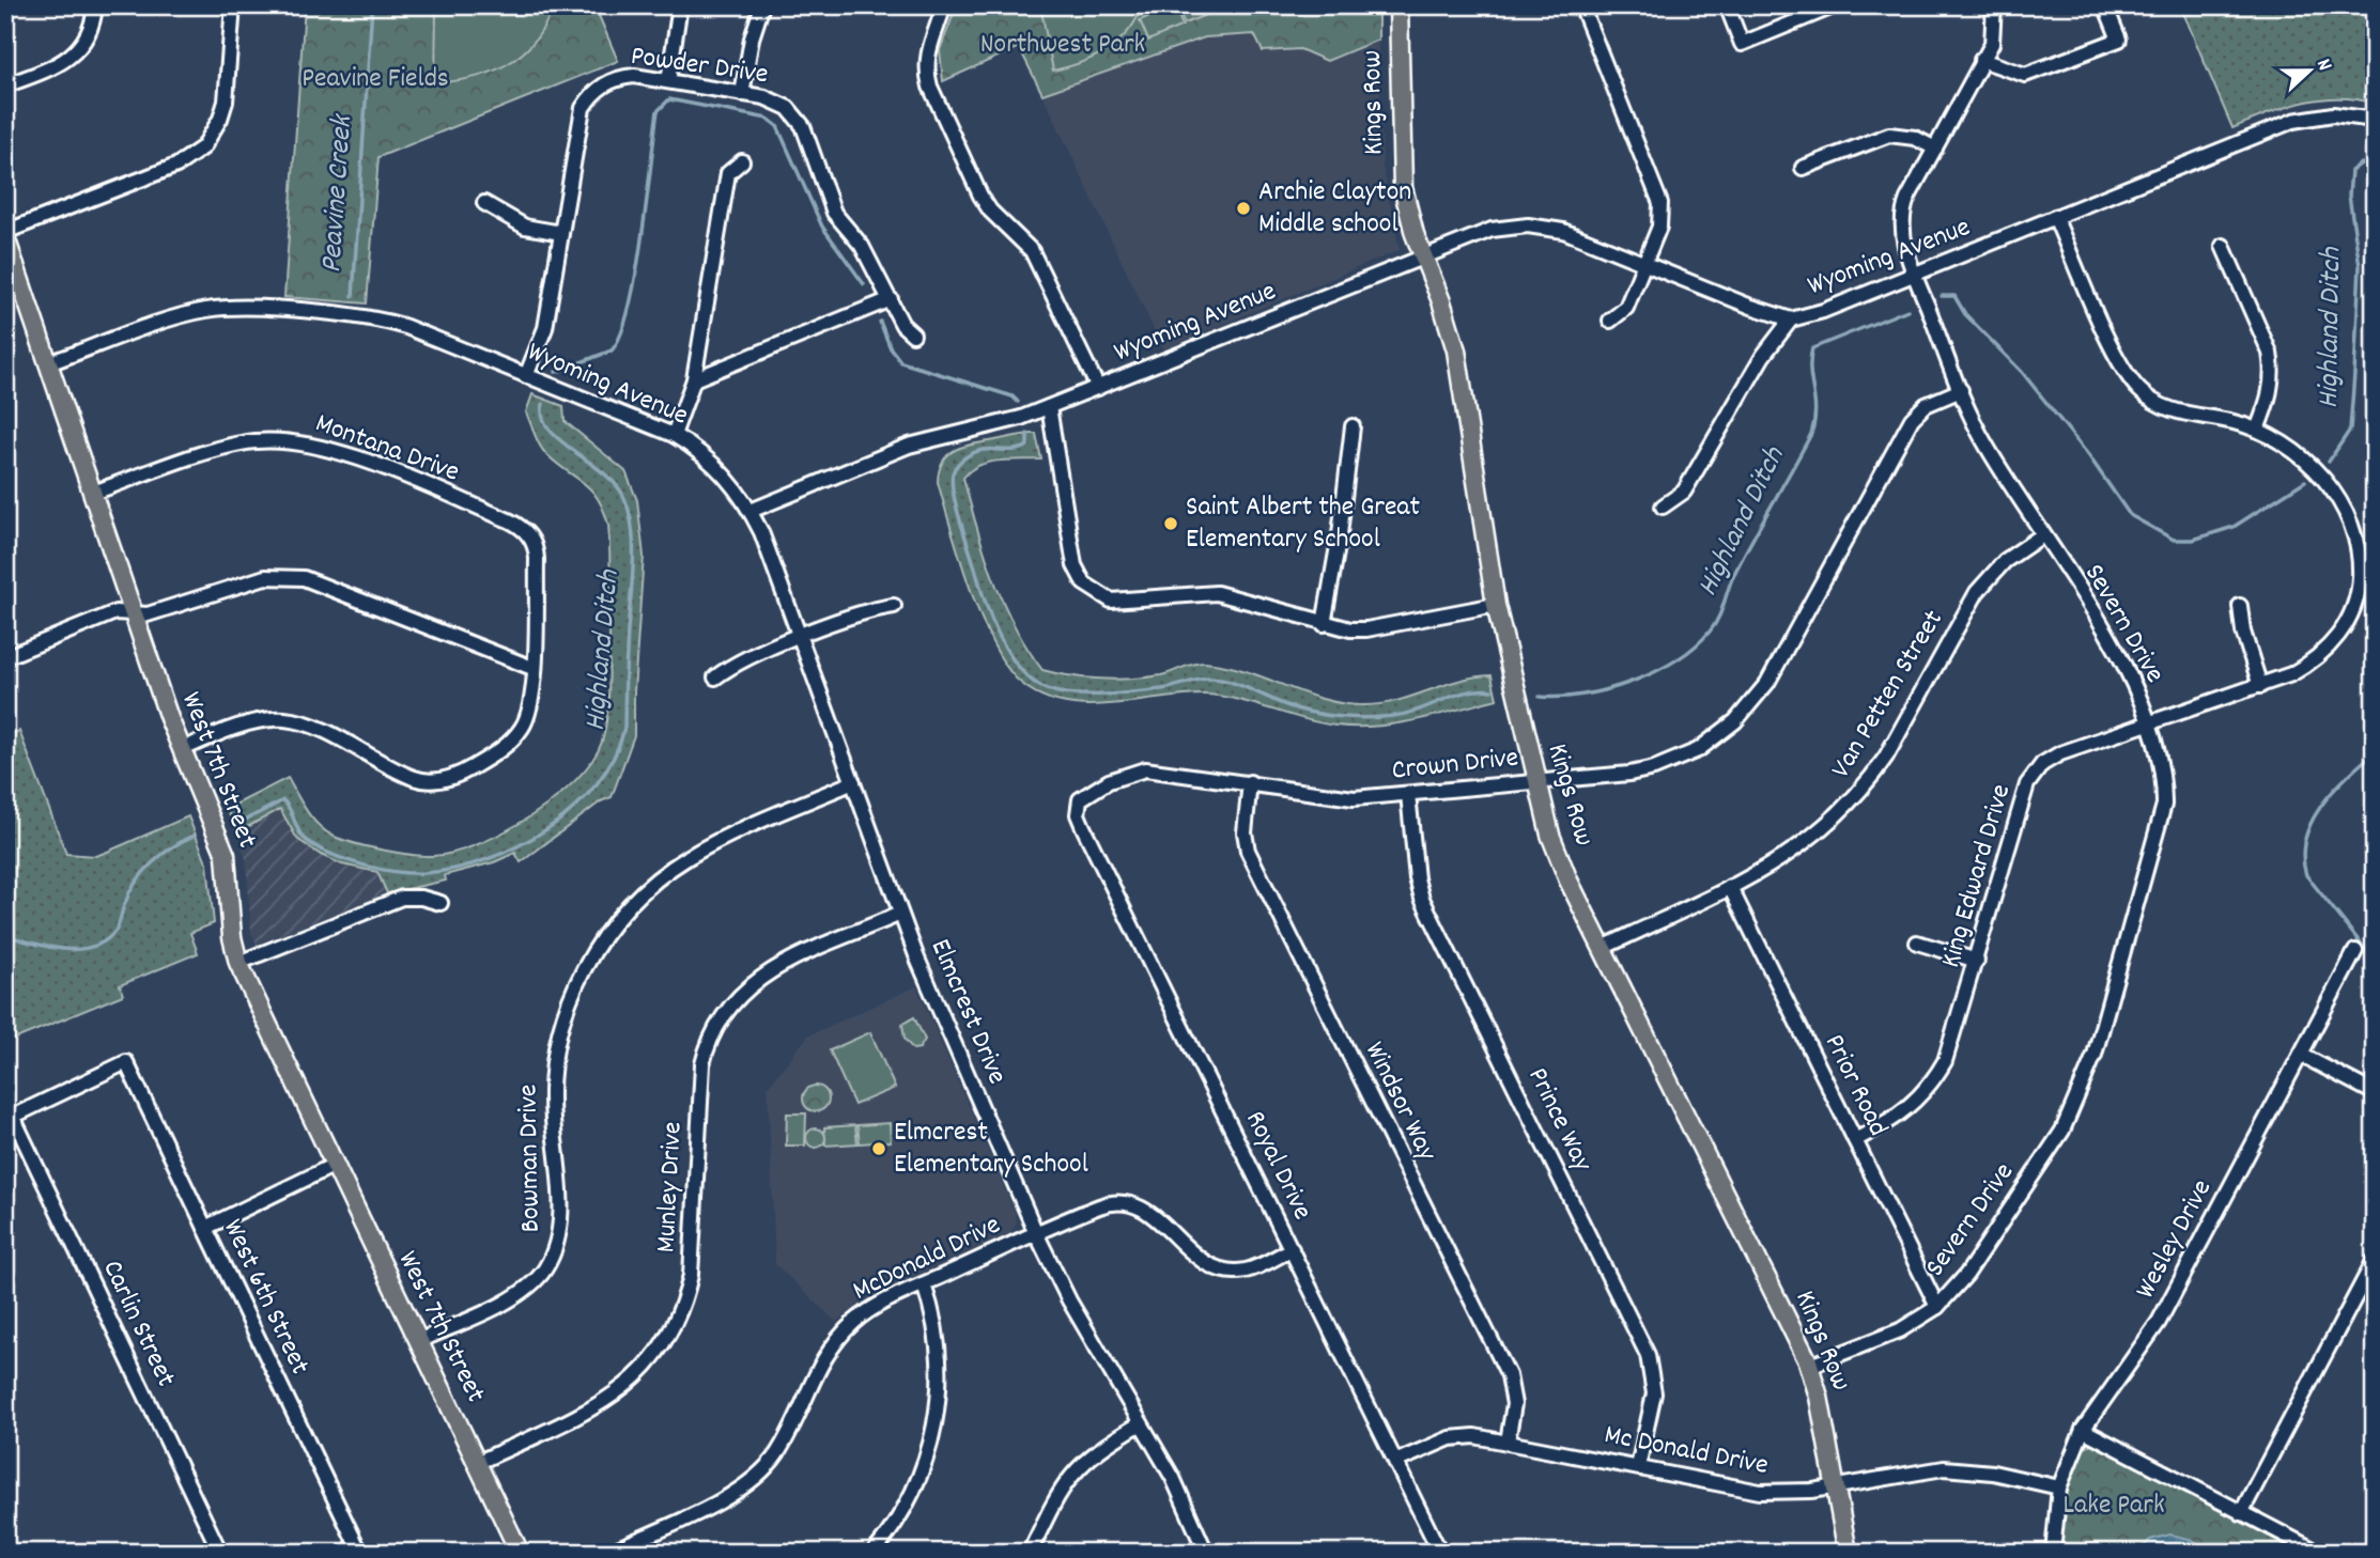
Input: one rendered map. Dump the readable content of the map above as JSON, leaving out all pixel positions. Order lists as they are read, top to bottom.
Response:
{
  "streets": {
    "main road": ["Kings Row", "West 7th Street"],
    "street": [
      "Powder Drive",
      "Wyoming Avenue",
      "Montana Drive",
      "Severn Drive",
      "Van Petten Street",
      "Crown Drive",
      "King Edward Drive",
      "Elmcrest Drive",
      "Prior Road",
      "Windsor Way",
      "Prince Way",
      "Bowman Drive",
      "Royal Drive",
      "Munley Drive",
      "Wesley Drive",
      "McDonald Drive",
      "West 6th Street",
      "Carlin Street",
      "Mc Donald Drive"
    ]
  },
  "crossings": [
    ["Powder Drive", "Wyoming Avenue"],
    ["Kings Row", "Wyoming Avenue"],
    ["Kings Row", "Severn Drive"],
    ["Kings Row", "Van Petten Street"],
    ["Kings Row", "Crown Drive"],
    ["Kings Row", "Mc Donald Drive"],
    ["Wyoming Avenue", "Severn Drive"],
    ["Wyoming Avenue", "West 7th Street"],
    ["Wyoming Avenue", "King Edward Drive"],
    ["Wyoming Avenue", "Elmcrest Drive"],
    ["Montana Drive", "West 7th Street"],
    ["Severn Drive", "Van Petten Street"],
    ["Severn Drive", "Crown Drive"],
    ["Severn Drive", "King Edward Drive"],
    ["Severn Drive", "Prior Road"],
    ["Van Petten Street", "Prior Road"],
    ["Crown Drive", "Windsor Way"],
    ["Crown Drive", "Prince Way"],
    ["Crown Drive", "Royal Drive"],
    ["West 7th Street", "Bowman Drive"],
    ["West 7th Street", "Munley Drive"],
    ["King Edward Drive", "Prior Road"],
    ["Elmcrest Drive", "Bowman Drive"],
    ["Elmcrest Drive", "Munley Drive"],
    ["Elmcrest Drive", "McDonald Drive"],
    ["Windsor Way", "Mc Donald Drive"],
    ["Prince Way", "Mc Donald Drive"],
    ["Royal Drive", "McDonald Drive"],
    ["Royal Drive", "Mc Donald Drive"],
    ["Wesley Drive", "Mc Donald Drive"],
    ["West 6th Street", "Carlin Street"]
  ],
  "water": ["Peavine Creek", "Highland Ditch"],
  "parks": ["Northwest Park", "Peavine Fields", "Lake Park"],
  "places": ["Archie Clayton Middle school", "Saint Albert the Great Elementary School", "Elmcrest Elementary School"],
  "north": "right"
}
